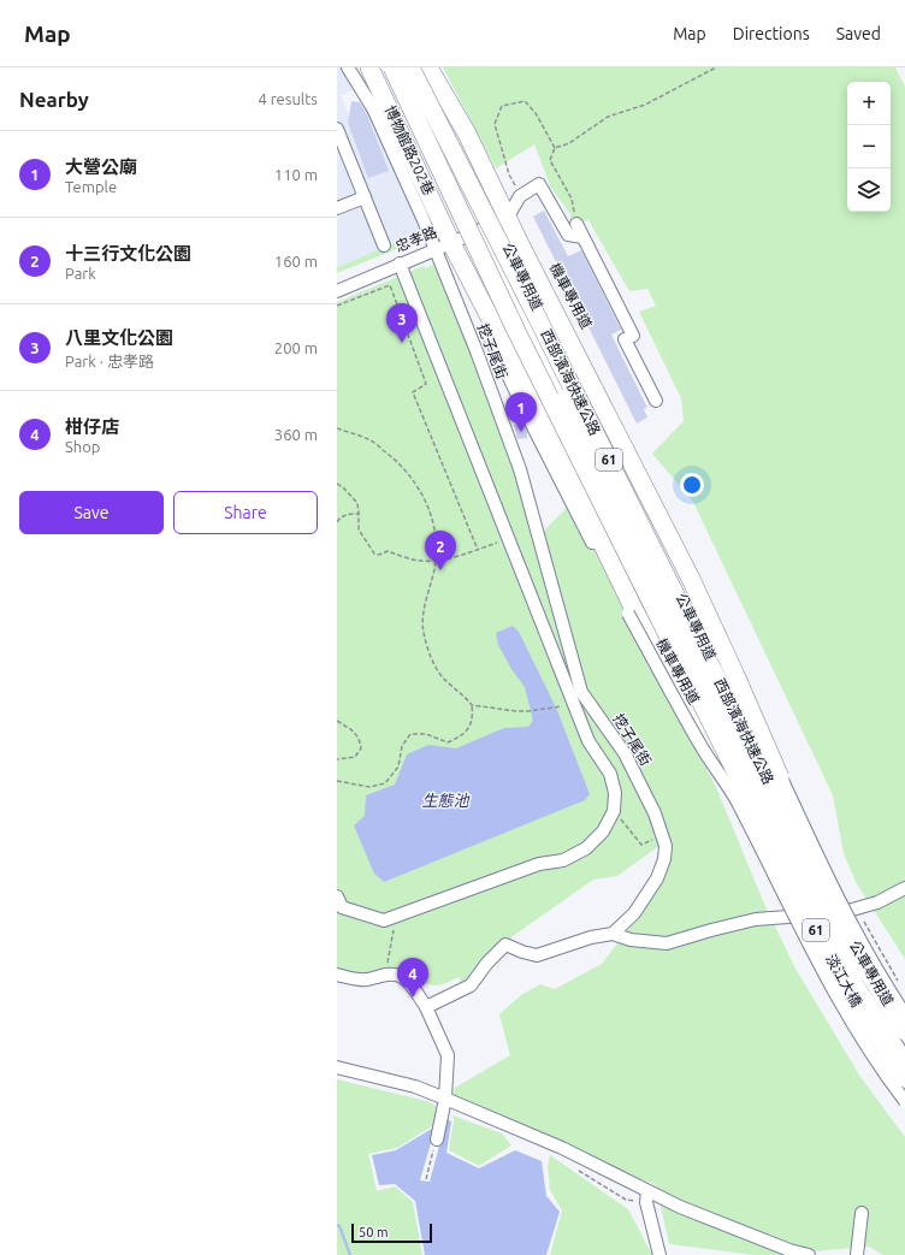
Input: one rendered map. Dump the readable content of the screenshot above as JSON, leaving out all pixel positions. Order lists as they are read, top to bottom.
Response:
{
  "streets": {
    "highway": ["西部濱海快速公路", "61", "淡江大橋"],
    "street": [
      "博物館路202巷",
      "忠孝路",
      "公車專用道",
      "機車專用道",
      "挖子尾街"
    ]
  },
  "crossings": [
    ["博物館路202巷", "忠孝路"],
    ["博物館路202巷", "挖子尾街"],
    ["忠孝路", "公車專用道"],
    ["忠孝路", "挖子尾街"],
    ["西部濱海快速公路", "淡江大橋"]
  ],
  "water": ["生態池"],
  "scale_bar": "50 m",
  "page": {
    "header": "Map",
    "nav": ["Map", "Directions", "Saved"],
    "heading": ["Nearby", "4 results"],
    "map_buttons": ["+", "−"],
    "list": [
      {
        "mark": "1",
        "name": "大營公廟",
        "note": "Temple",
        "value": "110 m"
      },
      {
        "mark": "2",
        "name": "十三行文化公園",
        "note": "Park",
        "value": "160 m"
      },
      {
        "mark": "3",
        "name": "八里文化公園",
        "note": "Park · 忠孝路",
        "value": "200 m"
      },
      {
        "mark": "4",
        "name": "柑仔店",
        "note": "Shop",
        "value": "360 m"
      }
    ],
    "pins": [
      "3",
      "1",
      "2",
      "4"
    ],
    "buttons": ["Save", "Share"],
    "scale": "50 m"
  }
}
